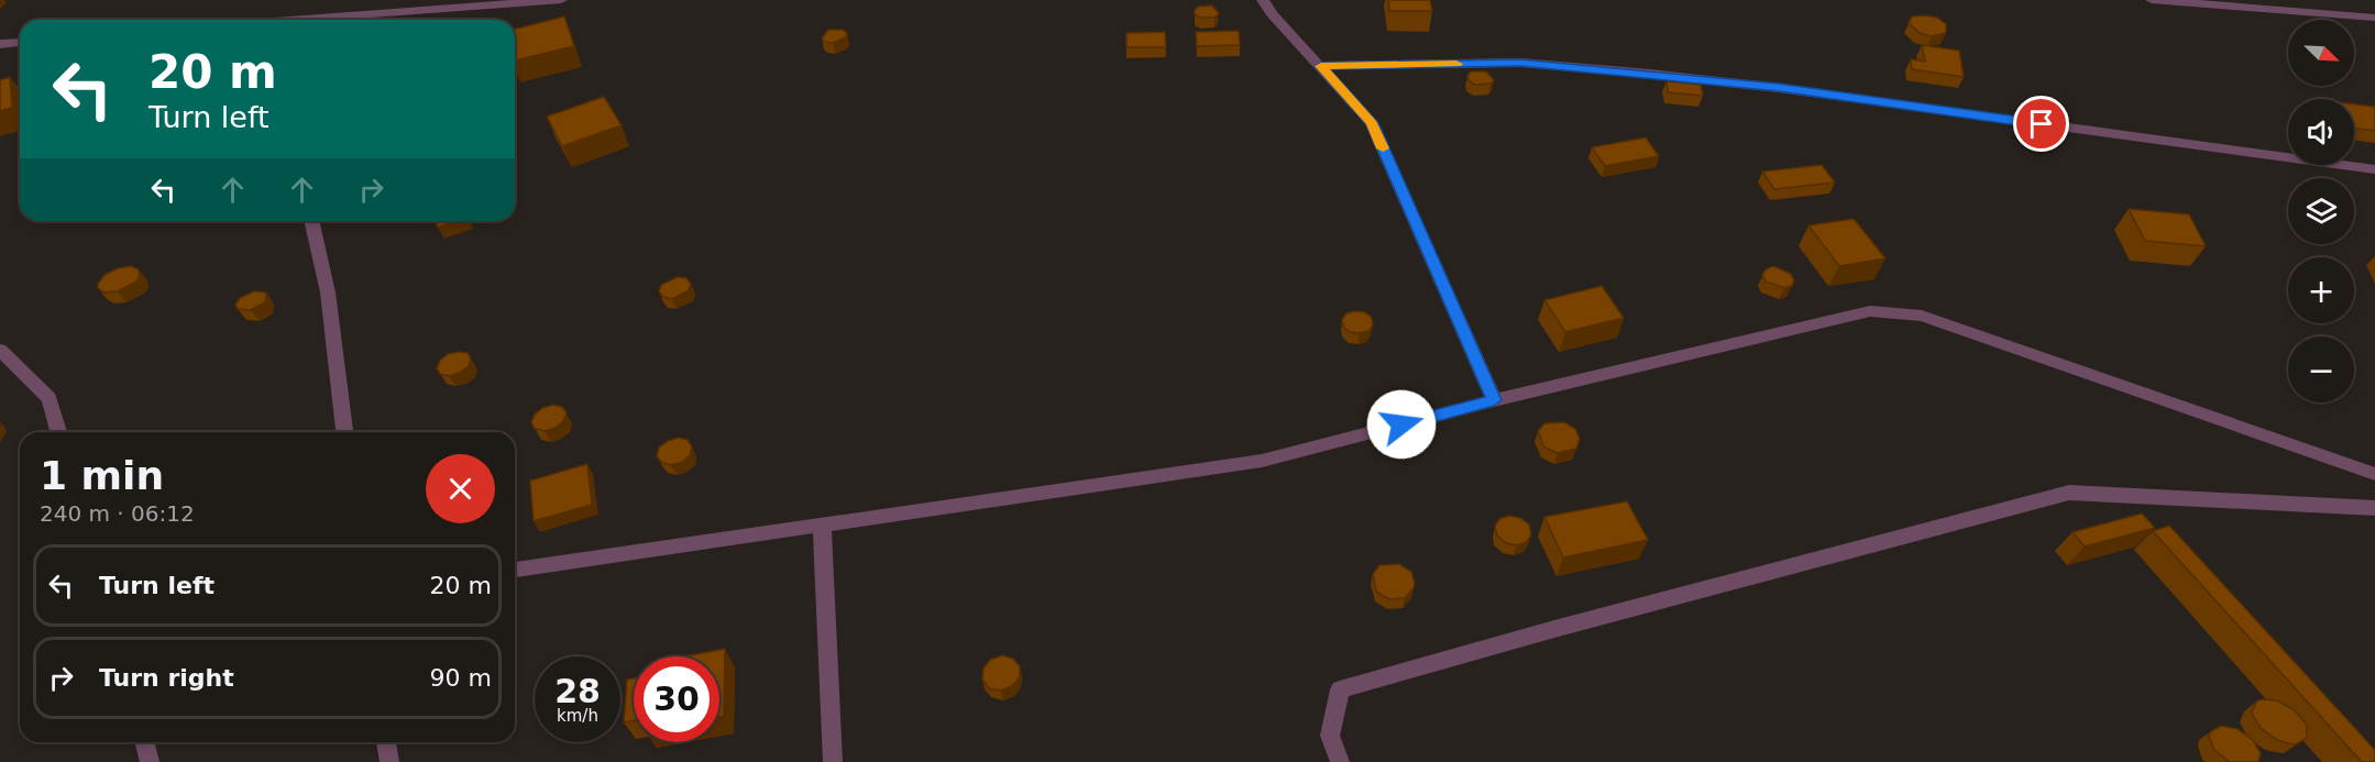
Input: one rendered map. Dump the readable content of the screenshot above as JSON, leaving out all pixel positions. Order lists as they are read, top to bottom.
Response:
{
  "north": "bottom right",
  "page": {
    "map_buttons": ["+", "−"],
    "turn": ["20 m", "Turn left"],
    "heading": ["1 min", "240 m · 06:12"],
    "list": [
      {
        "name": "Turn left",
        "value": "20 m"
      },
      {
        "name": "Turn right",
        "value": "90 m"
      }
    ],
    "speed": "28 km/h",
    "limit": "30"
  }
}
